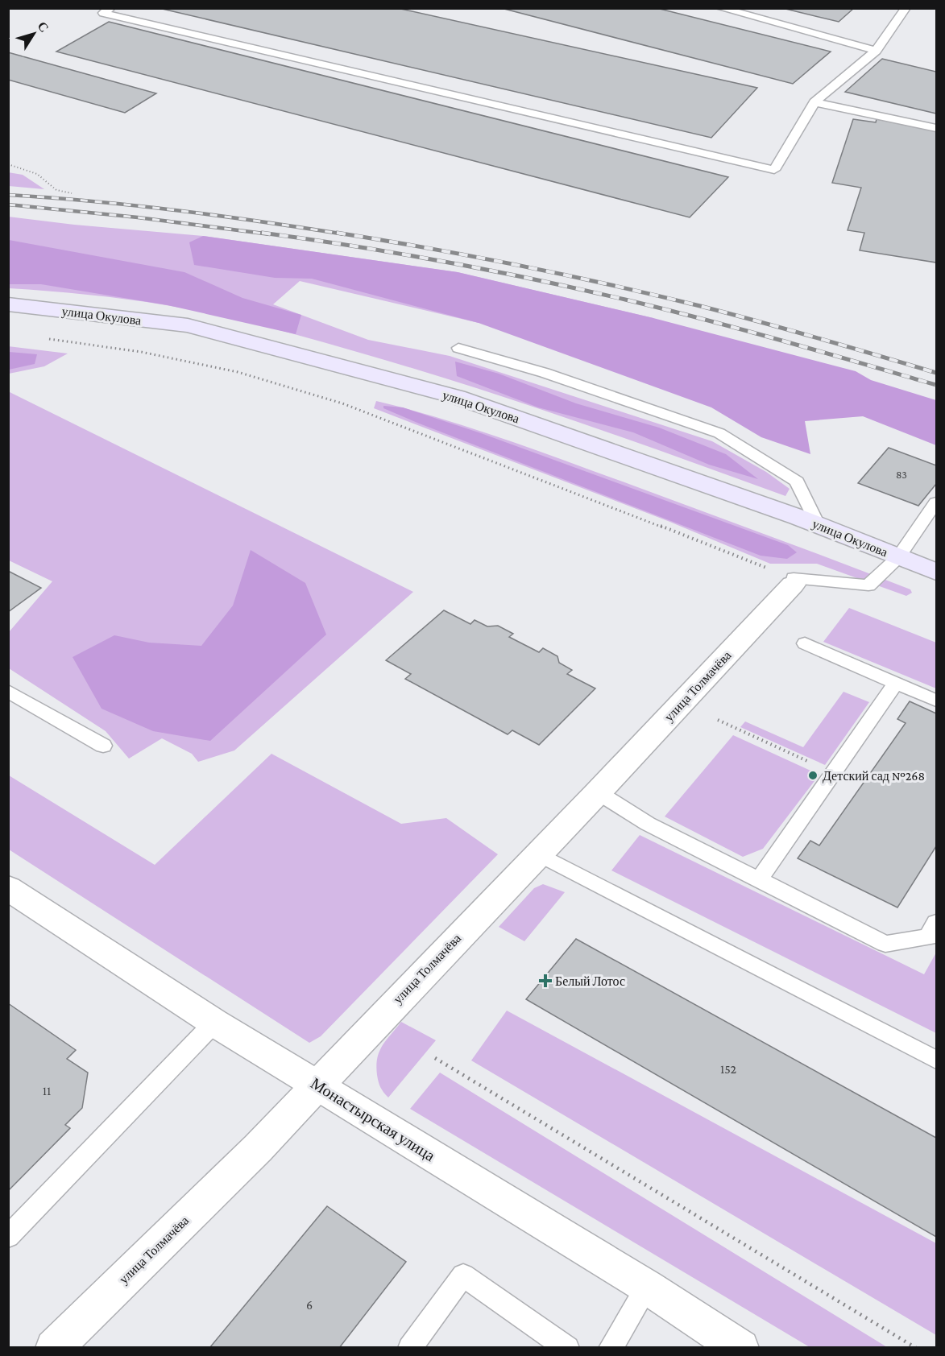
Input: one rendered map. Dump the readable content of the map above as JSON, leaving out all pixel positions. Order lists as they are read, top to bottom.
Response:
{
  "streets": {
    "main road": ["улица Окулова"],
    "street": ["улица Толмачёва", "Монастырская улица"]
  },
  "crossings": [
    ["улица Толмачёва", "Монастырская улица"]
  ],
  "places": {
    "other": ["Детский сад №268"],
    "health": ["Белый Лотос"]
  },
  "house_numbers": [
    "83",
    "152",
    "11",
    "6"
  ],
  "north": "top right"
}
